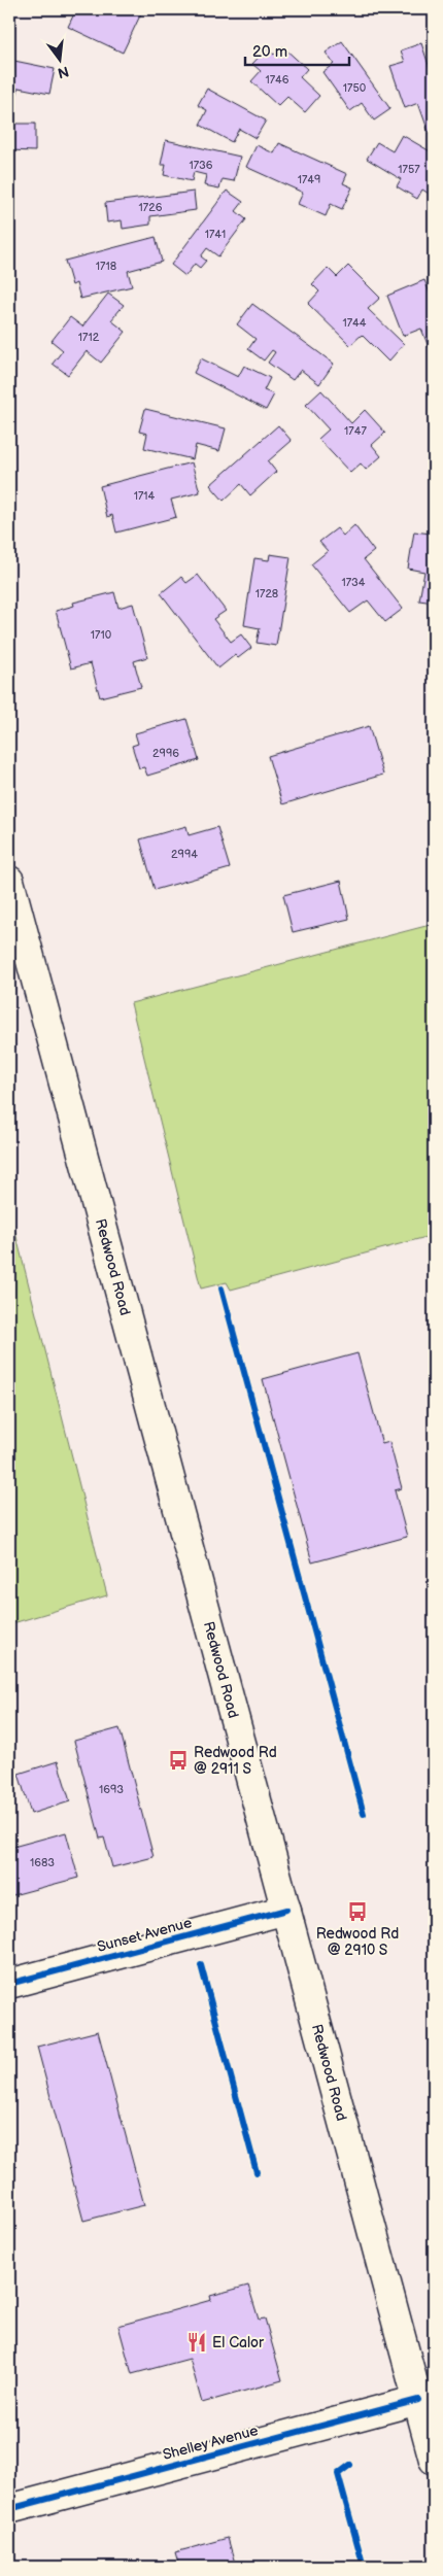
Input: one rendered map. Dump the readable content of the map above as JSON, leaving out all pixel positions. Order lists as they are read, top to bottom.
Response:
{
  "streets": {
    "main road": ["Redwood Road", "Sunset Avenue", "Shelley Avenue"]
  },
  "crossings": [
    ["Redwood Road", "Sunset Avenue"],
    ["Redwood Road", "Shelley Avenue"]
  ],
  "places": {
    "bus stop": ["Redwood Rd @ 2911 S", "Redwood Rd @ 2910 S"],
    "restaurant": ["El Calor"]
  },
  "house_numbers": [
    "1746",
    "1750",
    "1736",
    "1757",
    "1749",
    "1726",
    "1741",
    "1718",
    "1744",
    "1712",
    "1747",
    "1714",
    "1734",
    "1728",
    "1710",
    "2996",
    "2994",
    "1693",
    "1683"
  ],
  "scale_bar": "20 m",
  "north": "bottom"
}
